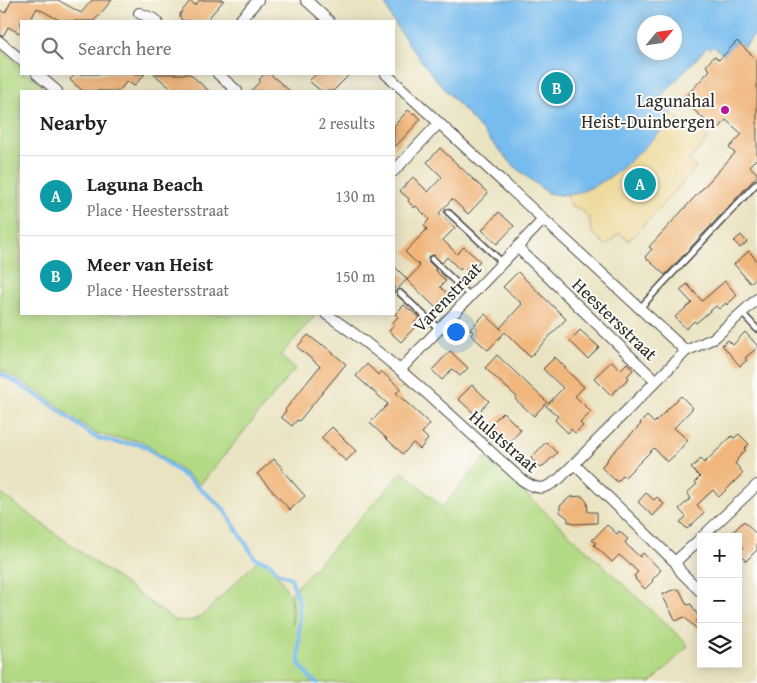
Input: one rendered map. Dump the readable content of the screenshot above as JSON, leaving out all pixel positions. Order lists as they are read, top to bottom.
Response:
{
  "streets": {
    "street": ["Varenstraat", "Heestersstraat", "Hulststraat"]
  },
  "crossings": [
    ["Varenstraat", "Heestersstraat"],
    ["Varenstraat", "Hulststraat"],
    ["Heestersstraat", "Hulststraat"]
  ],
  "places": ["Lagunahal Heist-Duinbergen"],
  "north": "top right",
  "page": {
    "search": "Search here",
    "pins": ["B", "A"],
    "heading": ["Nearby", "2 results"],
    "list": [
      {
        "mark": "A",
        "name": "Laguna Beach",
        "note": "Place · Heestersstraat",
        "value": "130 m"
      },
      {
        "mark": "B",
        "name": "Meer van Heist",
        "note": "Place · Heestersstraat",
        "value": "150 m"
      }
    ],
    "map_buttons": ["+", "−"]
  }
}
